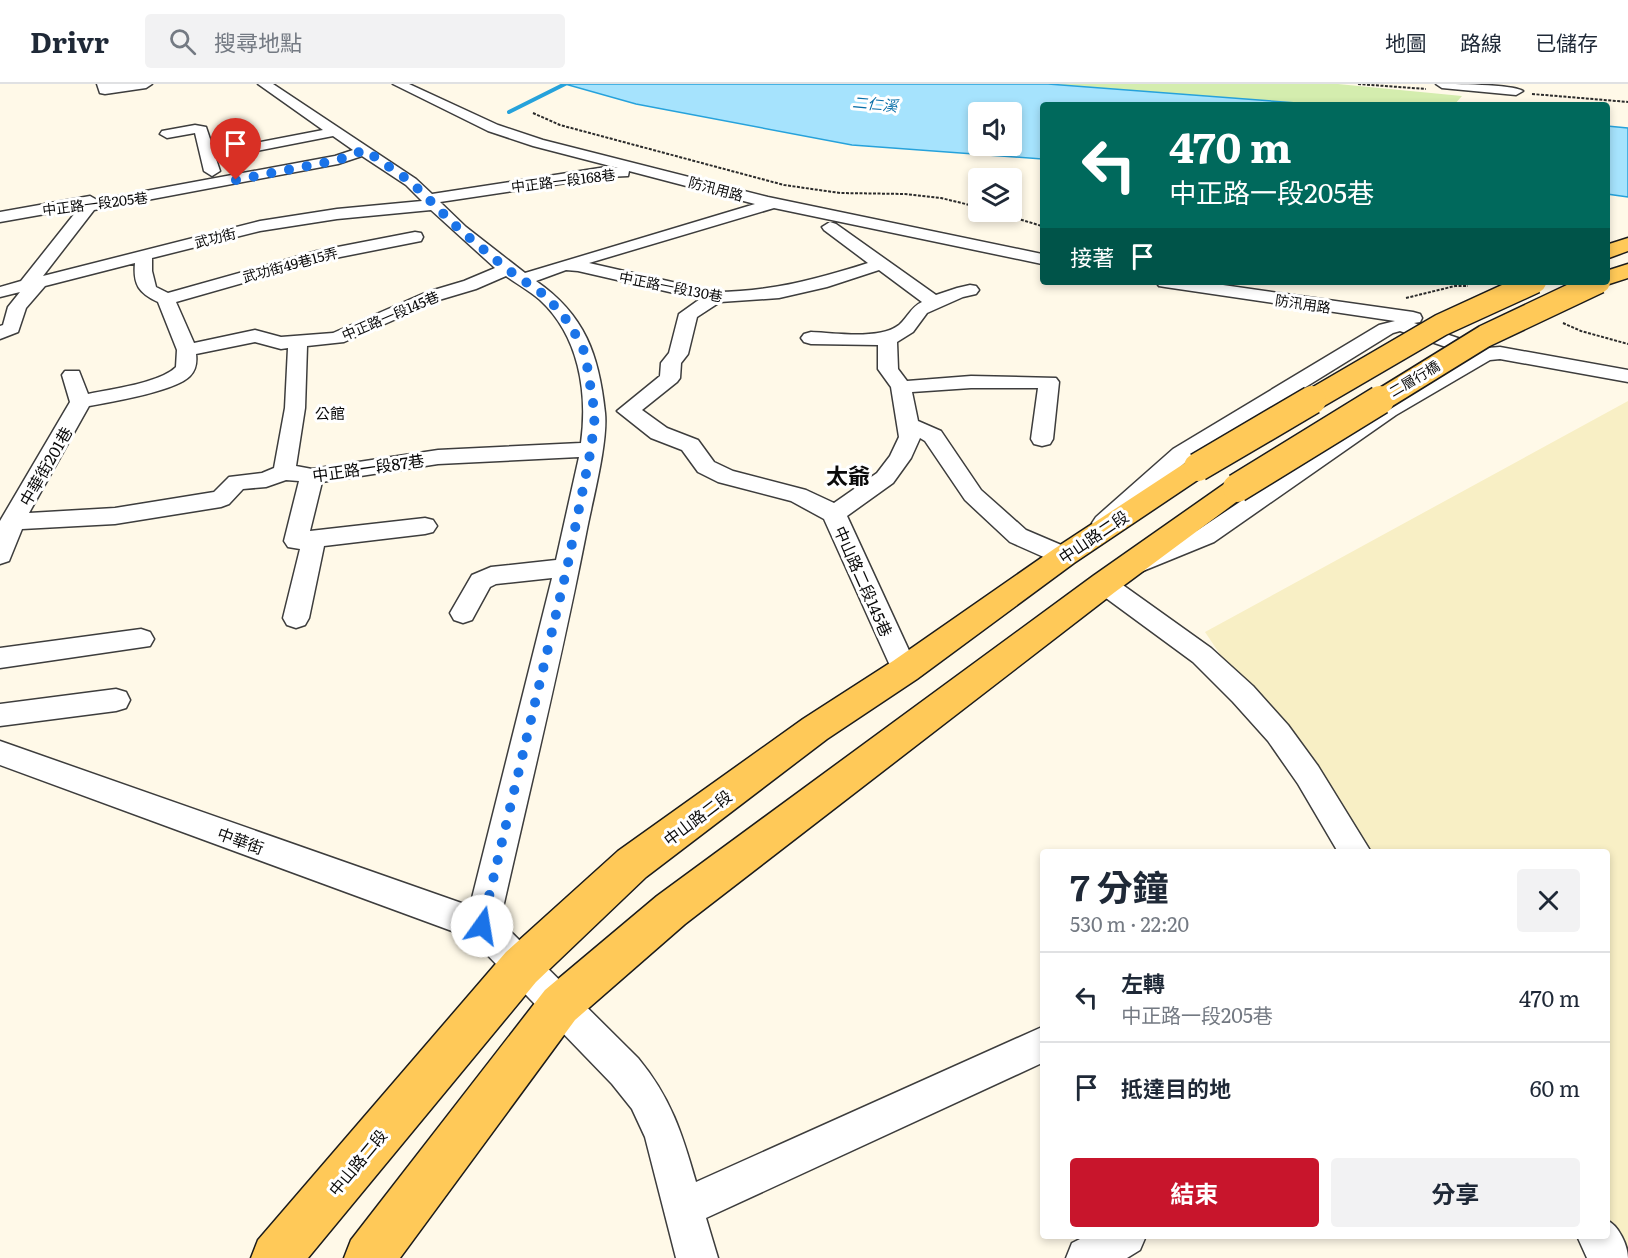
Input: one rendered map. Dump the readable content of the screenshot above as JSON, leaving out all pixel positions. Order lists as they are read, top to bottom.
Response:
{
  "streets": {
    "main road": ["二層行橋", "中山路二段"],
    "street": [
      "中正路一段168巷",
      "防汛用路",
      "中正路一段205巷",
      "武功街",
      "武功街49巷15弄",
      "中正路一段130巷",
      "中正路一段145巷",
      "中華街201巷",
      "中正路一段87巷",
      "中山路二段145巷",
      "中華街"
    ]
  },
  "crossings": [
    ["中正路一段168巷", "防汛用路"],
    ["中正路一段168巷", "武功街"],
    ["中正路一段168巷", "中正路一段130巷"],
    ["防汛用路", "中正路一段130巷"],
    ["防汛用路", "二層行橋"],
    ["中正路一段130巷", "中正路一段145巷"],
    ["二層行橋", "中山路二段"],
    ["中華街201巷", "中正路一段87巷"],
    ["中山路二段", "中山路二段145巷"]
  ],
  "districts": ["公館", "太爺"],
  "water": ["二仁溪"],
  "page": {
    "header": "Drivr",
    "search": "搜尋地點",
    "nav": ["地圖", "路線", "已儲存"],
    "turn": ["470 m", "中正路一段205巷"],
    "then": "接著",
    "heading": ["7 分鐘", "530 m · 22:20"],
    "list": [
      {
        "name": "左轉",
        "note": "中正路一段205巷",
        "value": "470 m"
      },
      {
        "name": "抵達目的地",
        "value": "60 m"
      }
    ],
    "buttons": ["結束", "分享"]
  }
}
